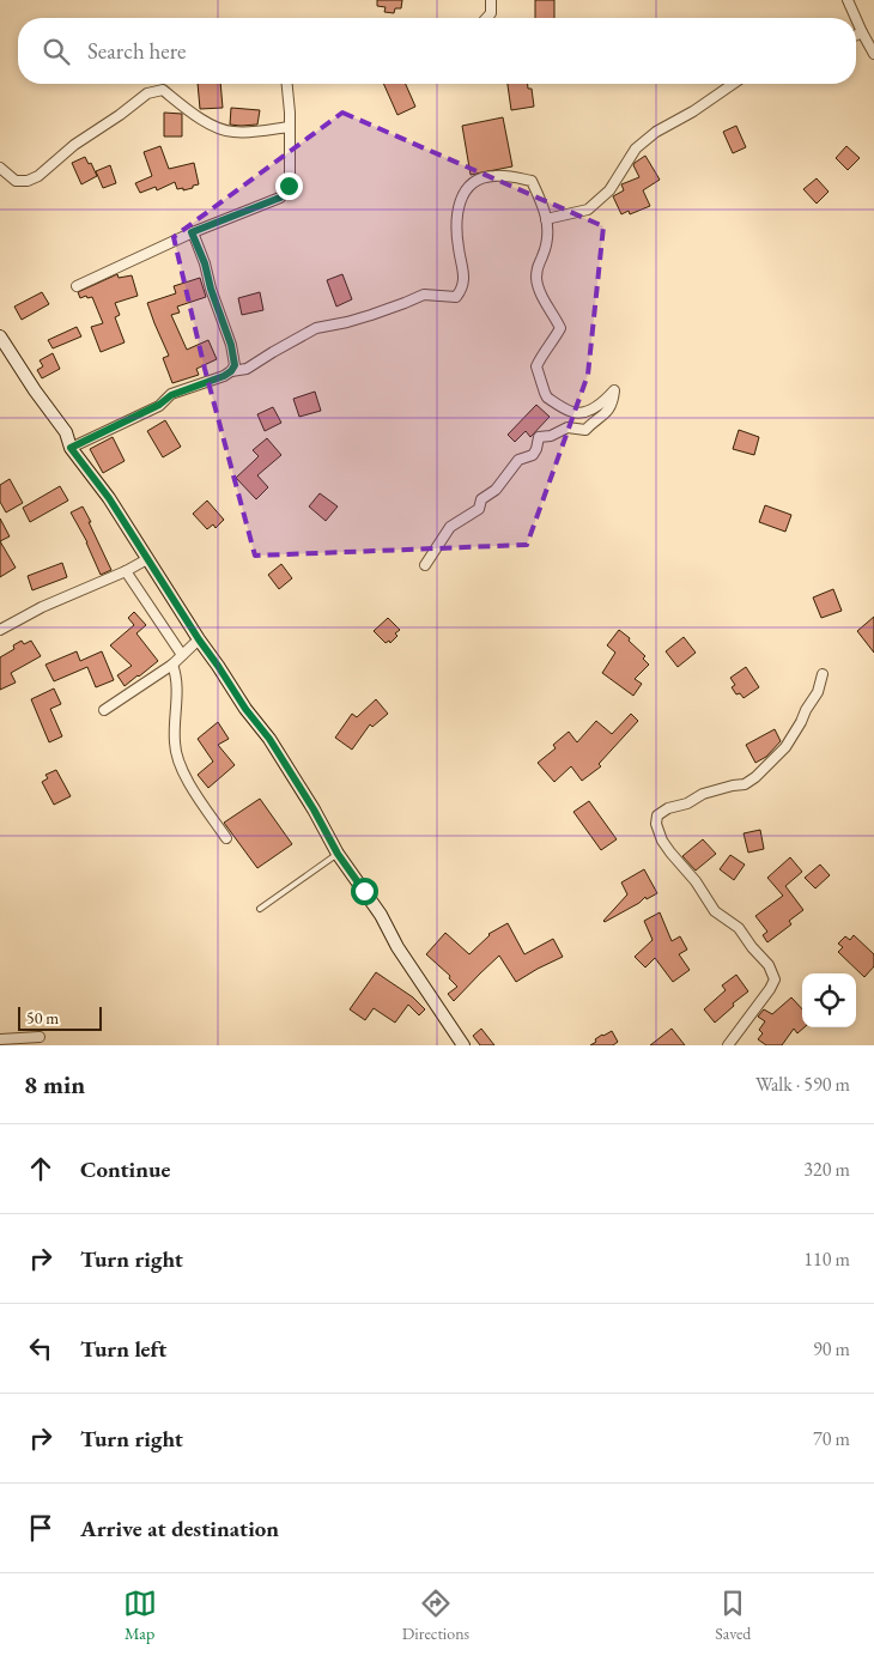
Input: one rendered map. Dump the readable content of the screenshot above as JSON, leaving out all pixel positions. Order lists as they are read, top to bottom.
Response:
{
  "scale_bar": "50 m",
  "page": {
    "search": "Search here",
    "scale": "50 m",
    "heading": ["8 min", "Walk · 590 m"],
    "list": [
      ["Continue", "320 m"],
      ["Turn right", "110 m"],
      ["Turn left", "90 m"],
      ["Turn right", "70 m"],
      "Arrive at destination"
    ],
    "nav": ["Map", "Directions", "Saved"]
  }
}
